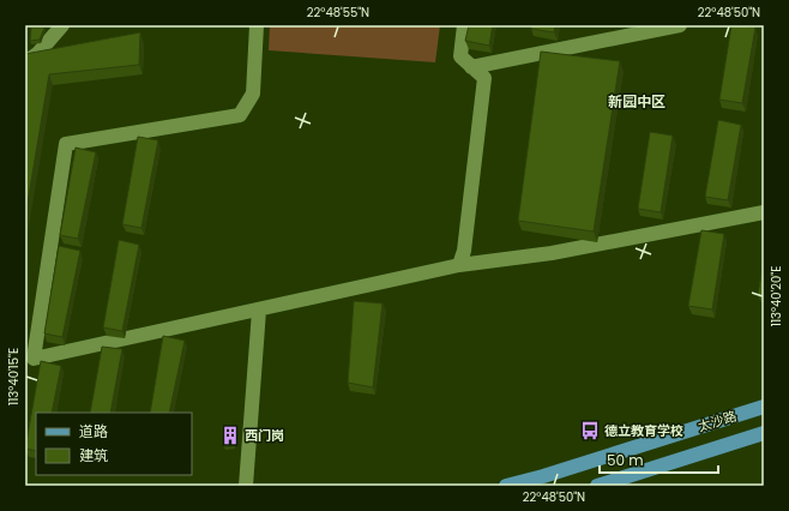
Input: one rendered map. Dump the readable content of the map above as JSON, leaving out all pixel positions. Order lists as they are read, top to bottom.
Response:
{
  "streets": {
    "main road": ["太沙路"]
  },
  "districts": ["新园中区"],
  "places": {
    "bus stop": ["德立教育学校"],
    "building": ["西门岗"]
  },
  "legend": ["道路", "建筑"],
  "scale_bar": "50 m",
  "coordinates": [
    "22°48'55\"N",
    "22°48'50\"N",
    "113°40'20\"E",
    "113°40'15\"E"
  ]
}
